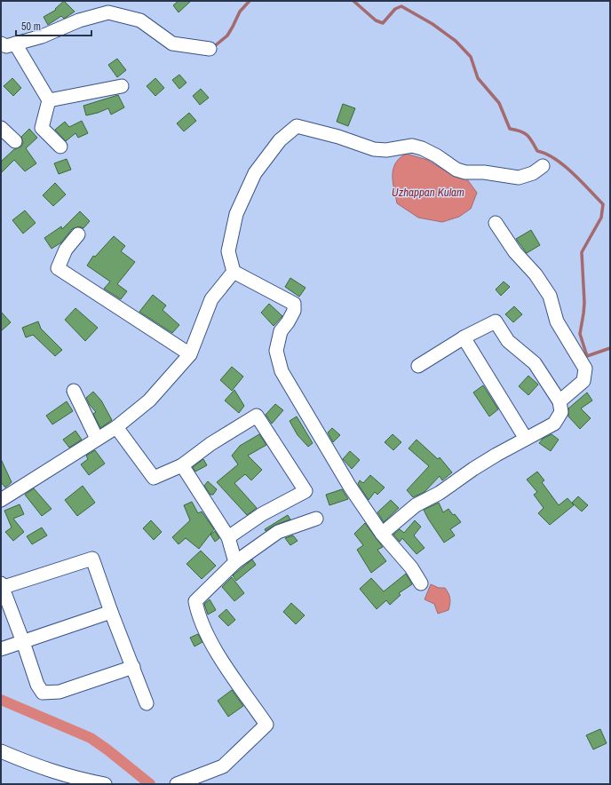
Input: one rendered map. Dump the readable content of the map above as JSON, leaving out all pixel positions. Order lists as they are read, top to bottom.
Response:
{
  "water": ["Uzhappan Kulam"],
  "scale_bar": "50 m"
}
